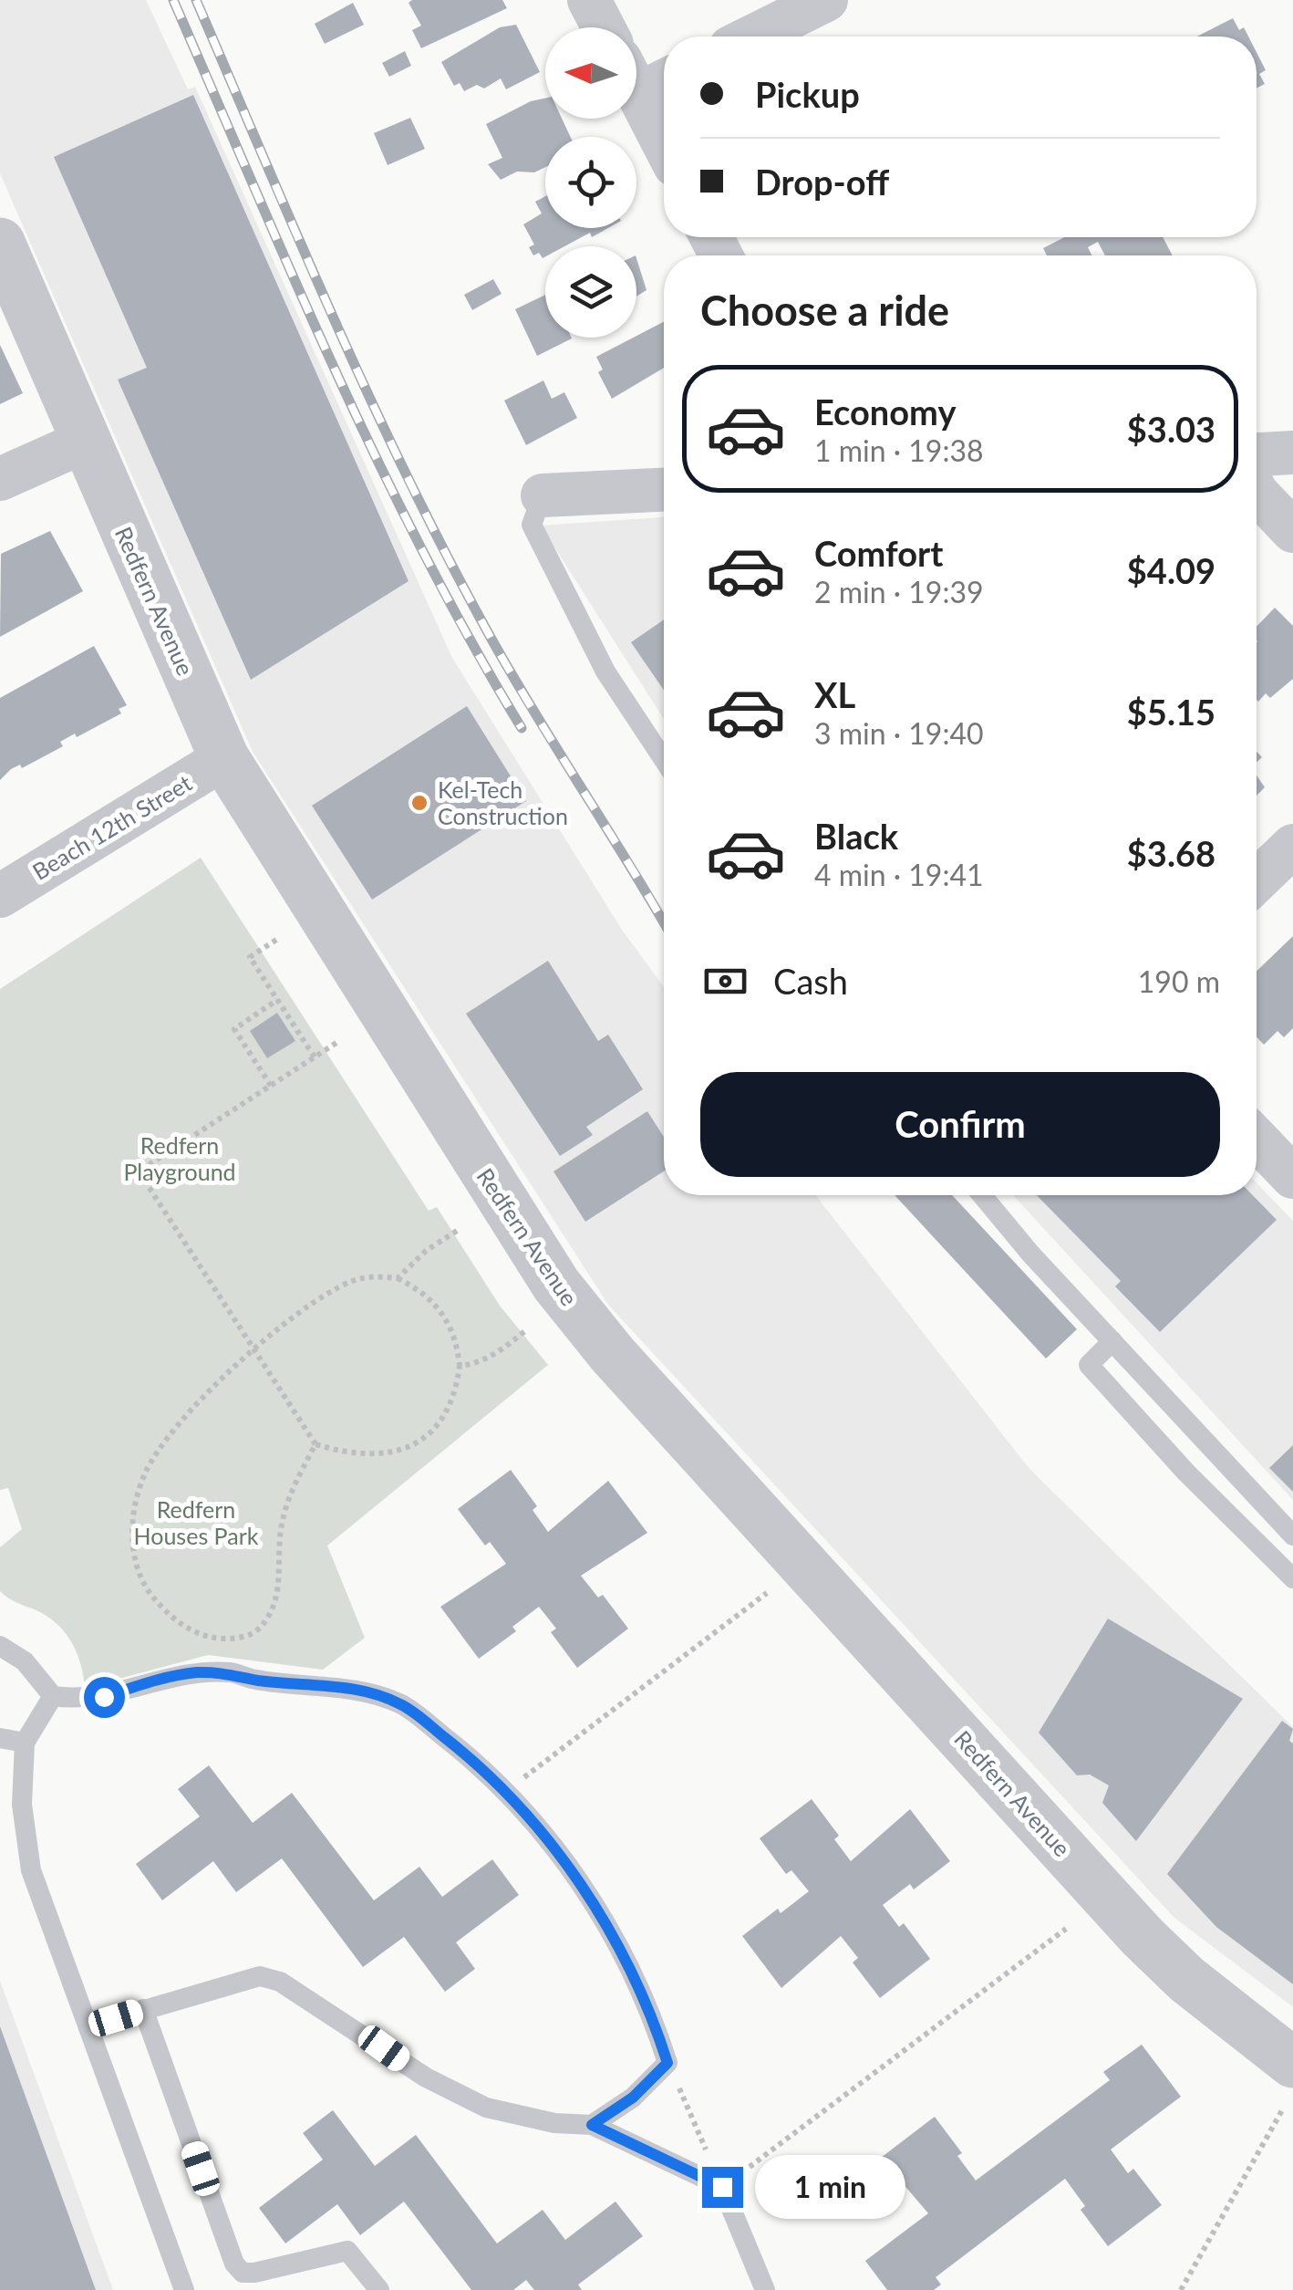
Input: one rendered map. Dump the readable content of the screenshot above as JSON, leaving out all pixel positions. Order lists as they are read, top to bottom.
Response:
{
  "streets": {
    "street": ["Redfern Avenue", "Beach 12th Street"]
  },
  "crossings": [
    ["Redfern Avenue", "Beach 12th Street"]
  ],
  "parks": ["Redfern Playground", "Redfern Houses Park"],
  "places": ["Kel-Tech Construction"],
  "north": "left",
  "page": {
    "banner": ["Pickup", "Drop-off"],
    "heading": "Choose a ride",
    "list": [
      {
        "name": "Economy",
        "note": "1 min · 19:38",
        "value": "$3.03"
      },
      {
        "name": "Comfort",
        "note": "2 min · 19:39",
        "value": "$4.09"
      },
      {
        "name": "XL",
        "note": "3 min · 19:40",
        "value": "$5.15"
      },
      {
        "name": "Black",
        "note": "4 min · 19:41",
        "value": "$3.68"
      }
    ],
    "pay": ["Cash", "190 m"],
    "buttons": "Confirm",
    "bubble": "1 min"
  }
}
